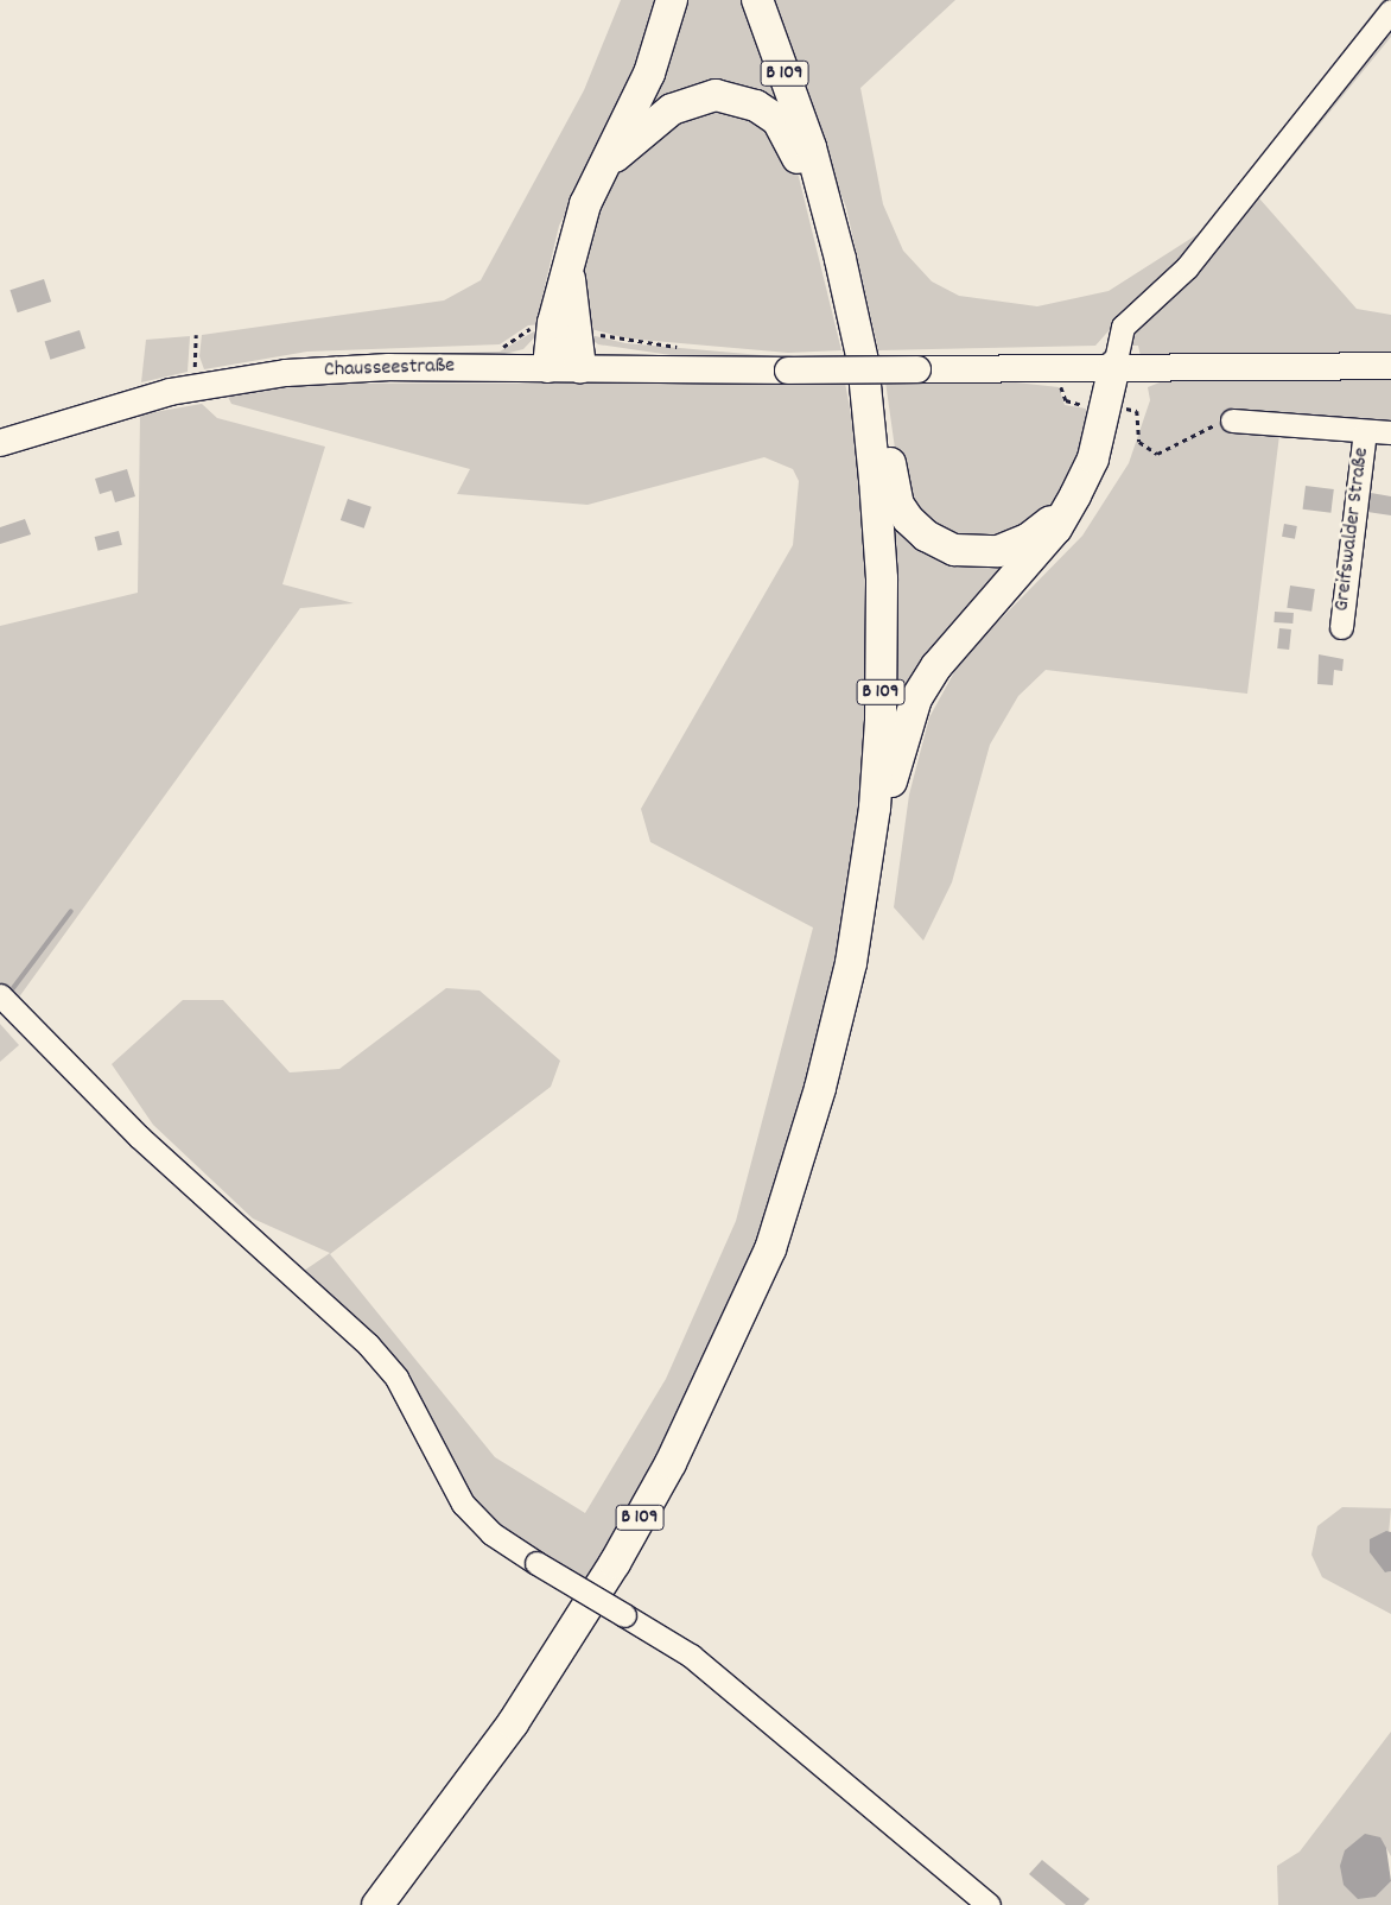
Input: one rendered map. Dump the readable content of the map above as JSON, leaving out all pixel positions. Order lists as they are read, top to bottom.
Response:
{
  "streets": {
    "highway": ["B 109"],
    "main road": ["Chausseestraße"],
    "street": ["Greifswalder Straße"]
  }
}
